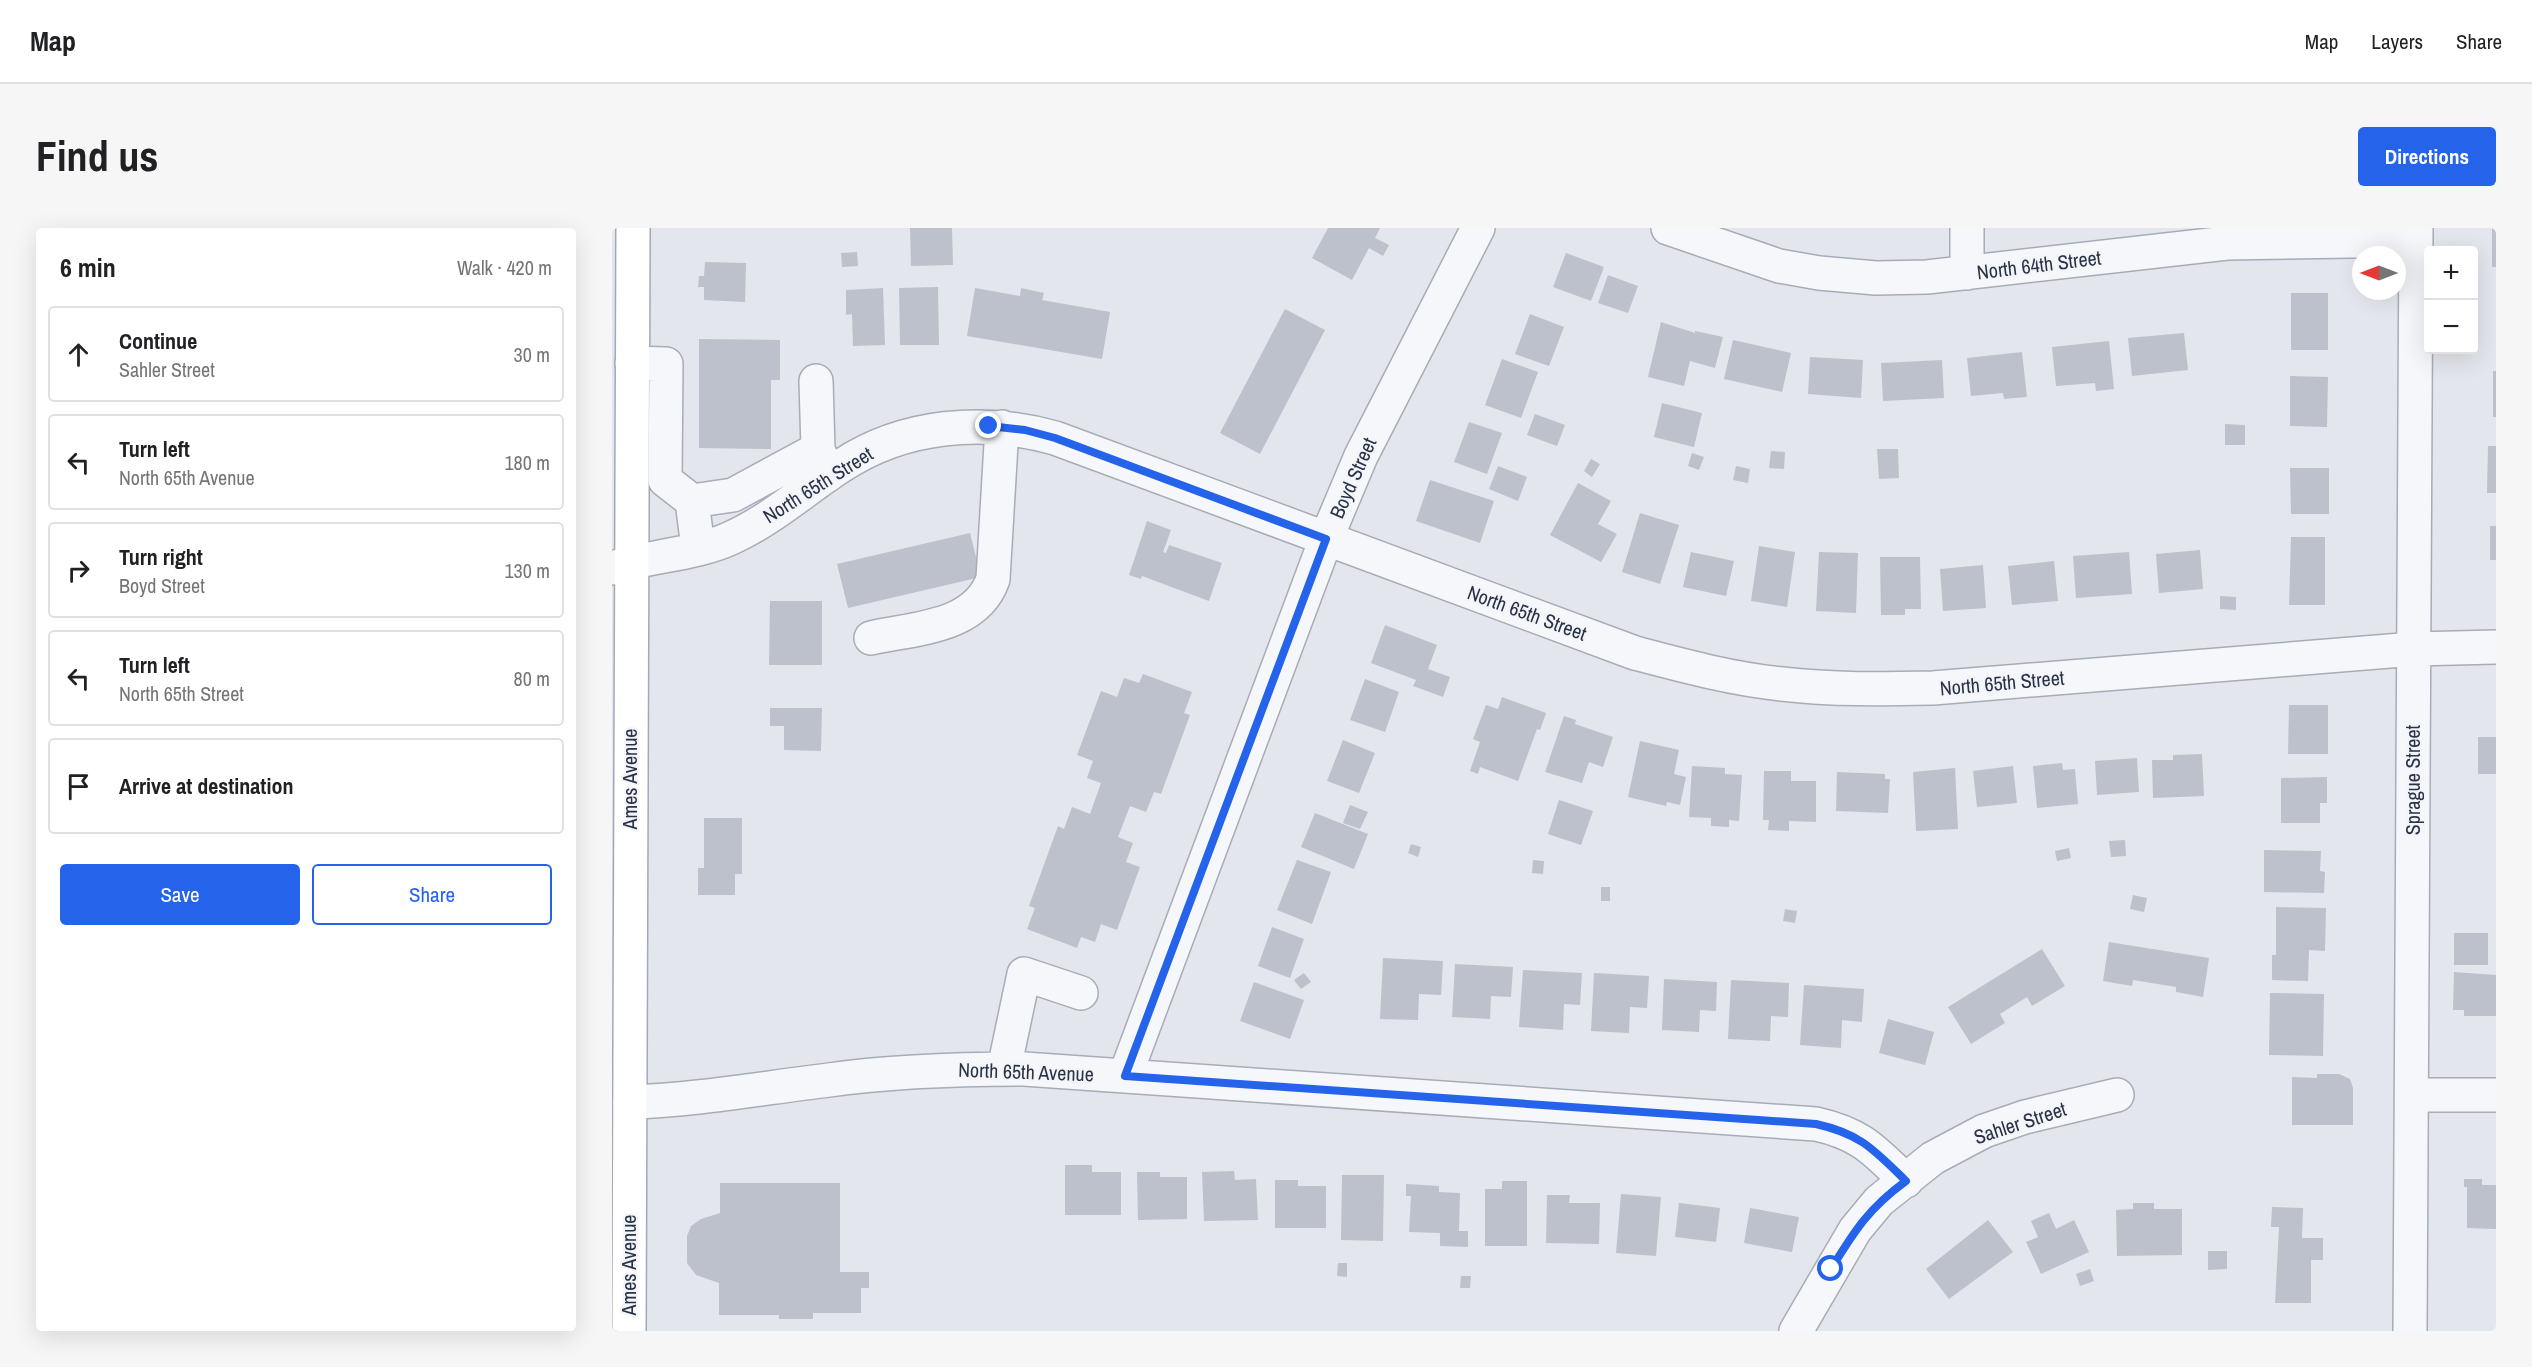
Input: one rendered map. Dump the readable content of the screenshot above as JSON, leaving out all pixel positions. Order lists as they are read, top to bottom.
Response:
{
  "streets": {
    "main road": ["Ames Avenue"],
    "street": [
      "North 64th Street",
      "Boyd Street",
      "North 65th Street",
      "Sprague Street",
      "North 65th Avenue",
      "Sahler Street"
    ]
  },
  "crossings": [
    ["North 64th Street", "Sprague Street"],
    ["Boyd Street", "North 65th Street"],
    ["Boyd Street", "North 65th Avenue"],
    ["North 65th Street", "Ames Avenue"],
    ["North 65th Street", "Sprague Street"],
    ["Ames Avenue", "North 65th Avenue"],
    ["North 65th Avenue", "Sahler Street"]
  ],
  "north": "left",
  "page": {
    "header": "Map",
    "nav": ["Map", "Layers", "Share"],
    "buttons": [
      "Directions",
      ["Save", "Share"]
    ],
    "title": "Find us",
    "heading": ["6 min", "Walk · 420 m"],
    "map_buttons": ["+", "−"],
    "list": [
      ["Continue", "Sahler Street", "30 m"],
      ["Turn left", "North 65th Avenue", "180 m"],
      ["Turn right", "Boyd Street", "130 m"],
      ["Turn left", "North 65th Street", "80 m"],
      "Arrive at destination"
    ]
  }
}
